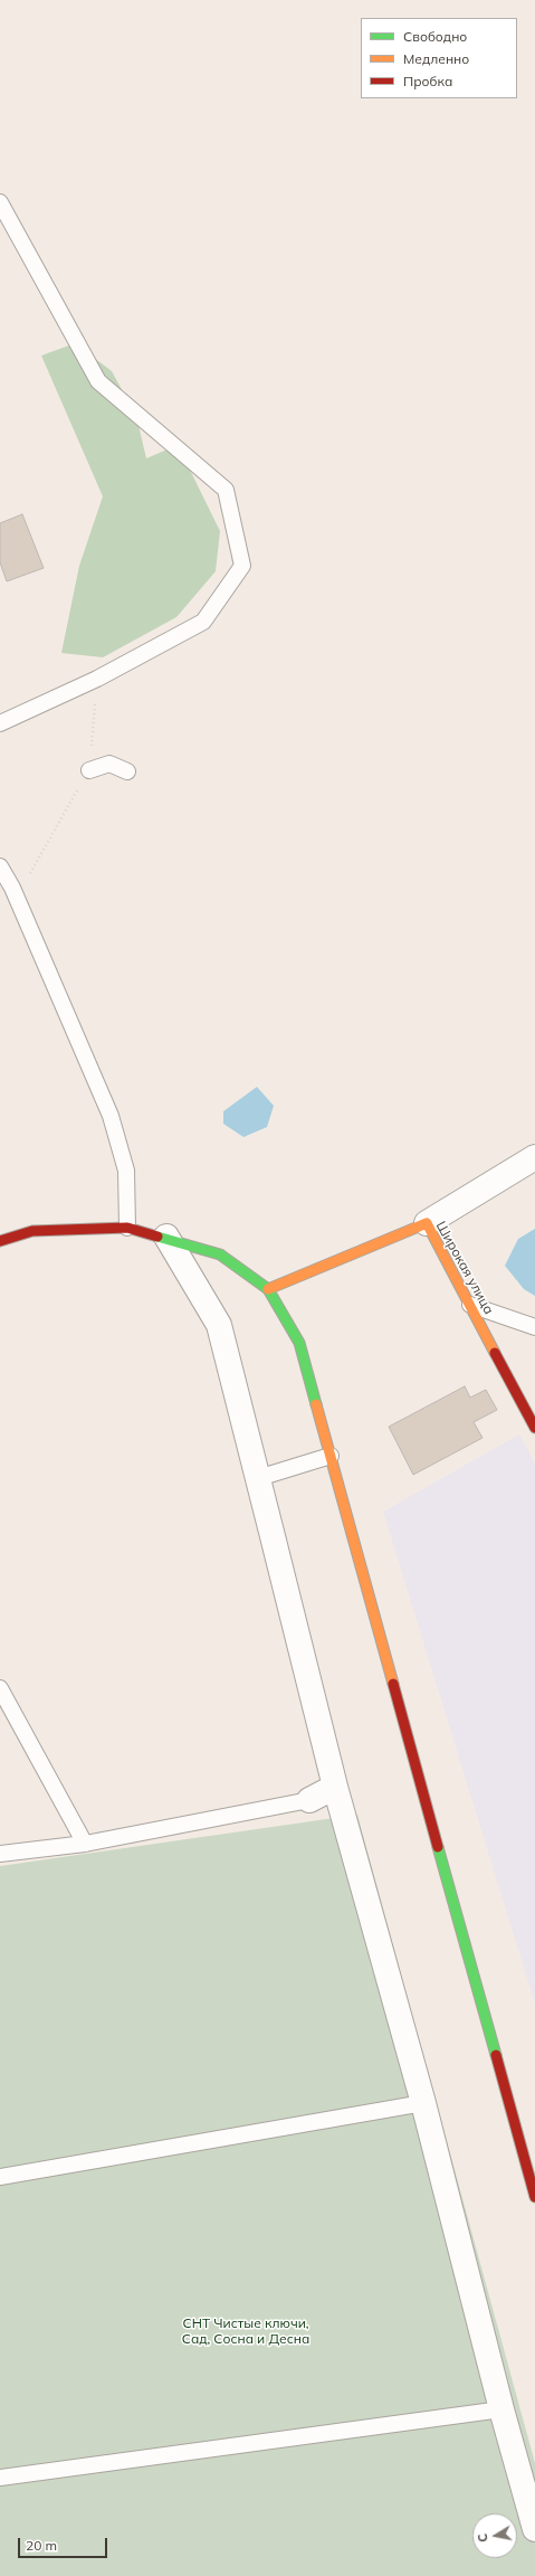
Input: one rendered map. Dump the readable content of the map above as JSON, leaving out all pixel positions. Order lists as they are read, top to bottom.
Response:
{
  "streets": {
    "street": ["Широкая улица"]
  },
  "parks": ["СНТ Чистые ключи, Сад, Сосна и Десна"],
  "legend": ["Свободно", "Медленно", "Пробка"],
  "scale_bar": "20 m",
  "north": "left"
}
